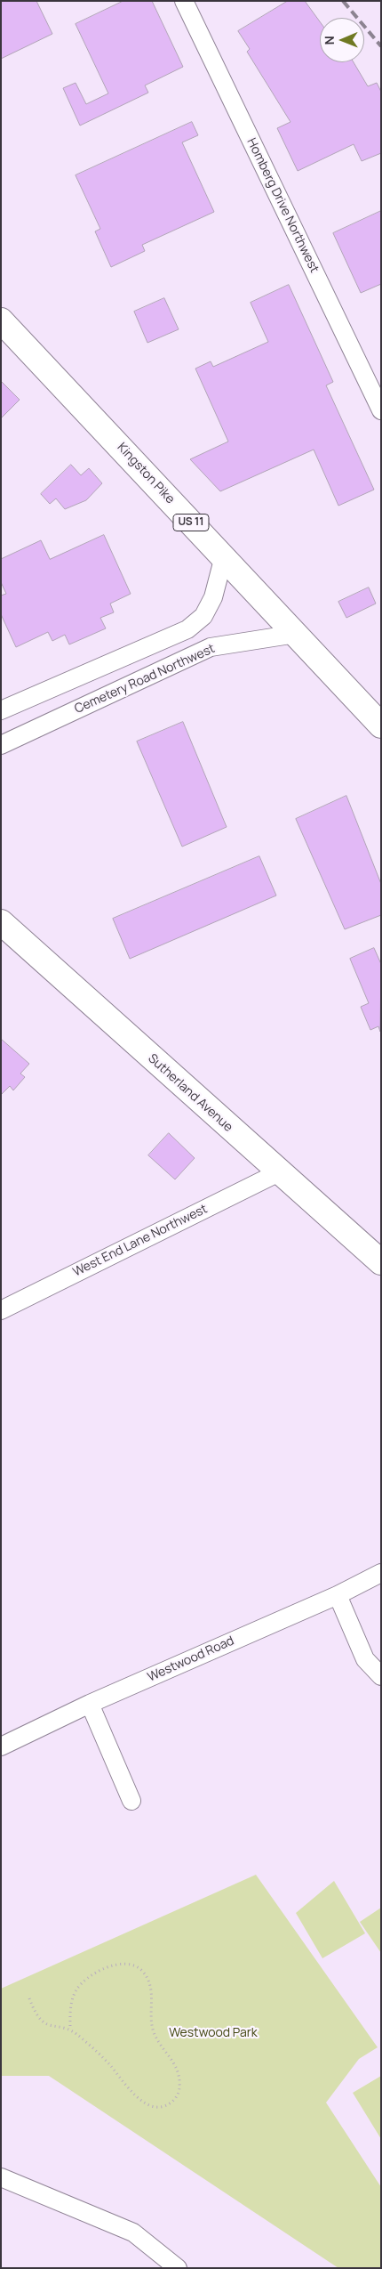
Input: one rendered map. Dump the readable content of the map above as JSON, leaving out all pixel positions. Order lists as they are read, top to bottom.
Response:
{
  "streets": {
    "main road": ["Kingston Pike", "US 11", "Sutherland Avenue"],
    "street": [
      "Homberg Drive Northwest",
      "Cemetery Road Northwest",
      "West End Lane Northwest",
      "Westwood Road"
    ]
  },
  "crossings": [
    ["Kingston Pike", "Cemetery Road Northwest"],
    ["Sutherland Avenue", "West End Lane Northwest"]
  ],
  "parks": ["Westwood Park"],
  "north": "left"
}
